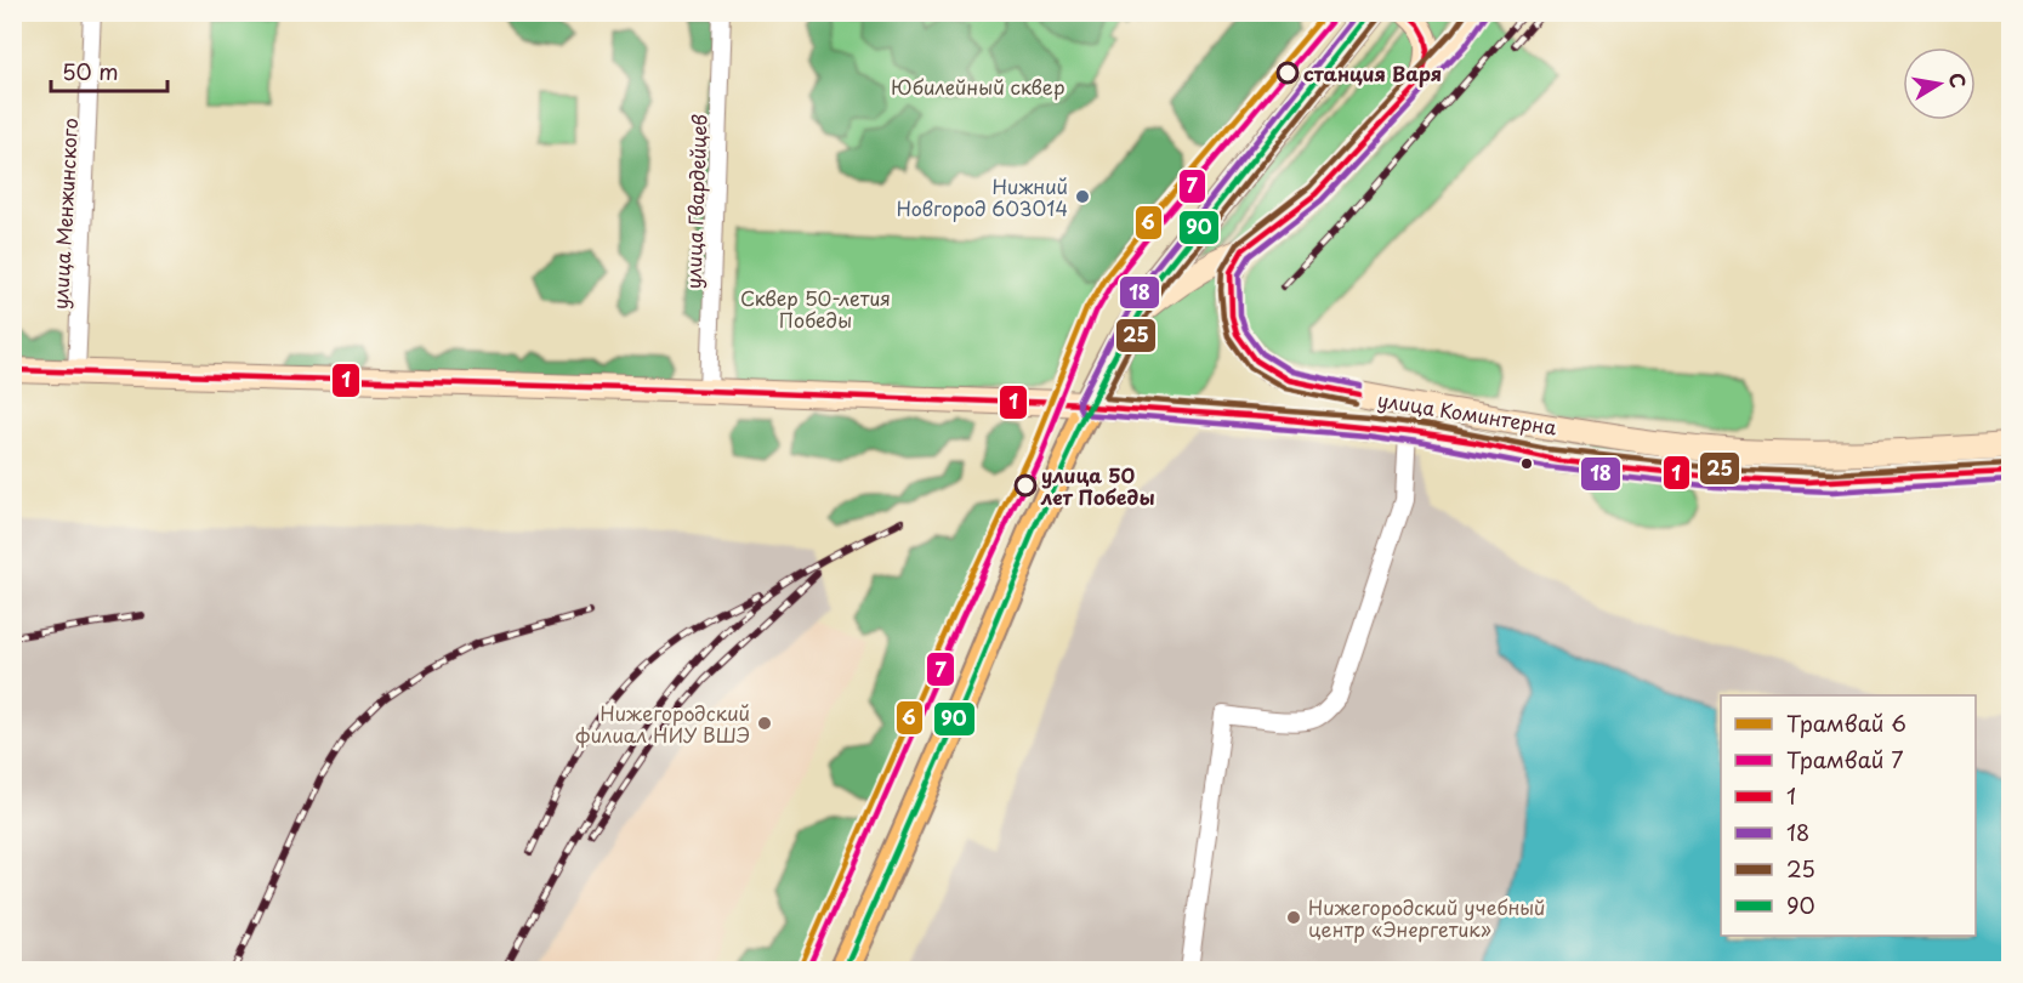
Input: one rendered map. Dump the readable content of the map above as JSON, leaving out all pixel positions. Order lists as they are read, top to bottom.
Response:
{
  "streets": {
    "main road": ["улица Коминтерна"],
    "street": ["улица Гвардейцев", "улица Менжинского"]
  },
  "crossings": [
    ["улица Гвардейцев", "улица Коминтерна"],
    ["улица Менжинского", "улица Коминтерна"]
  ],
  "parks": ["Юбилейный сквер", "Сквер 50-летия Победы"],
  "places": [
    "станция Варя",
    "Нижний Новгород 603014",
    "улица 50 лет Победы",
    "Нижегородский филиал НИУ ВШЭ",
    "Нижегородский учебный центр «Энергетик»"
  ],
  "lines": [
    "tram line 6",
    "transit line 1",
    "transit line 18",
    "transit line 25",
    "transit line 90",
    "tram line 7"
  ],
  "legend": [
    "Трамвай 6",
    "Трамвай 7",
    "1",
    "18",
    "25",
    "90"
  ],
  "scale_bar": "50 m",
  "north": "right"
}
